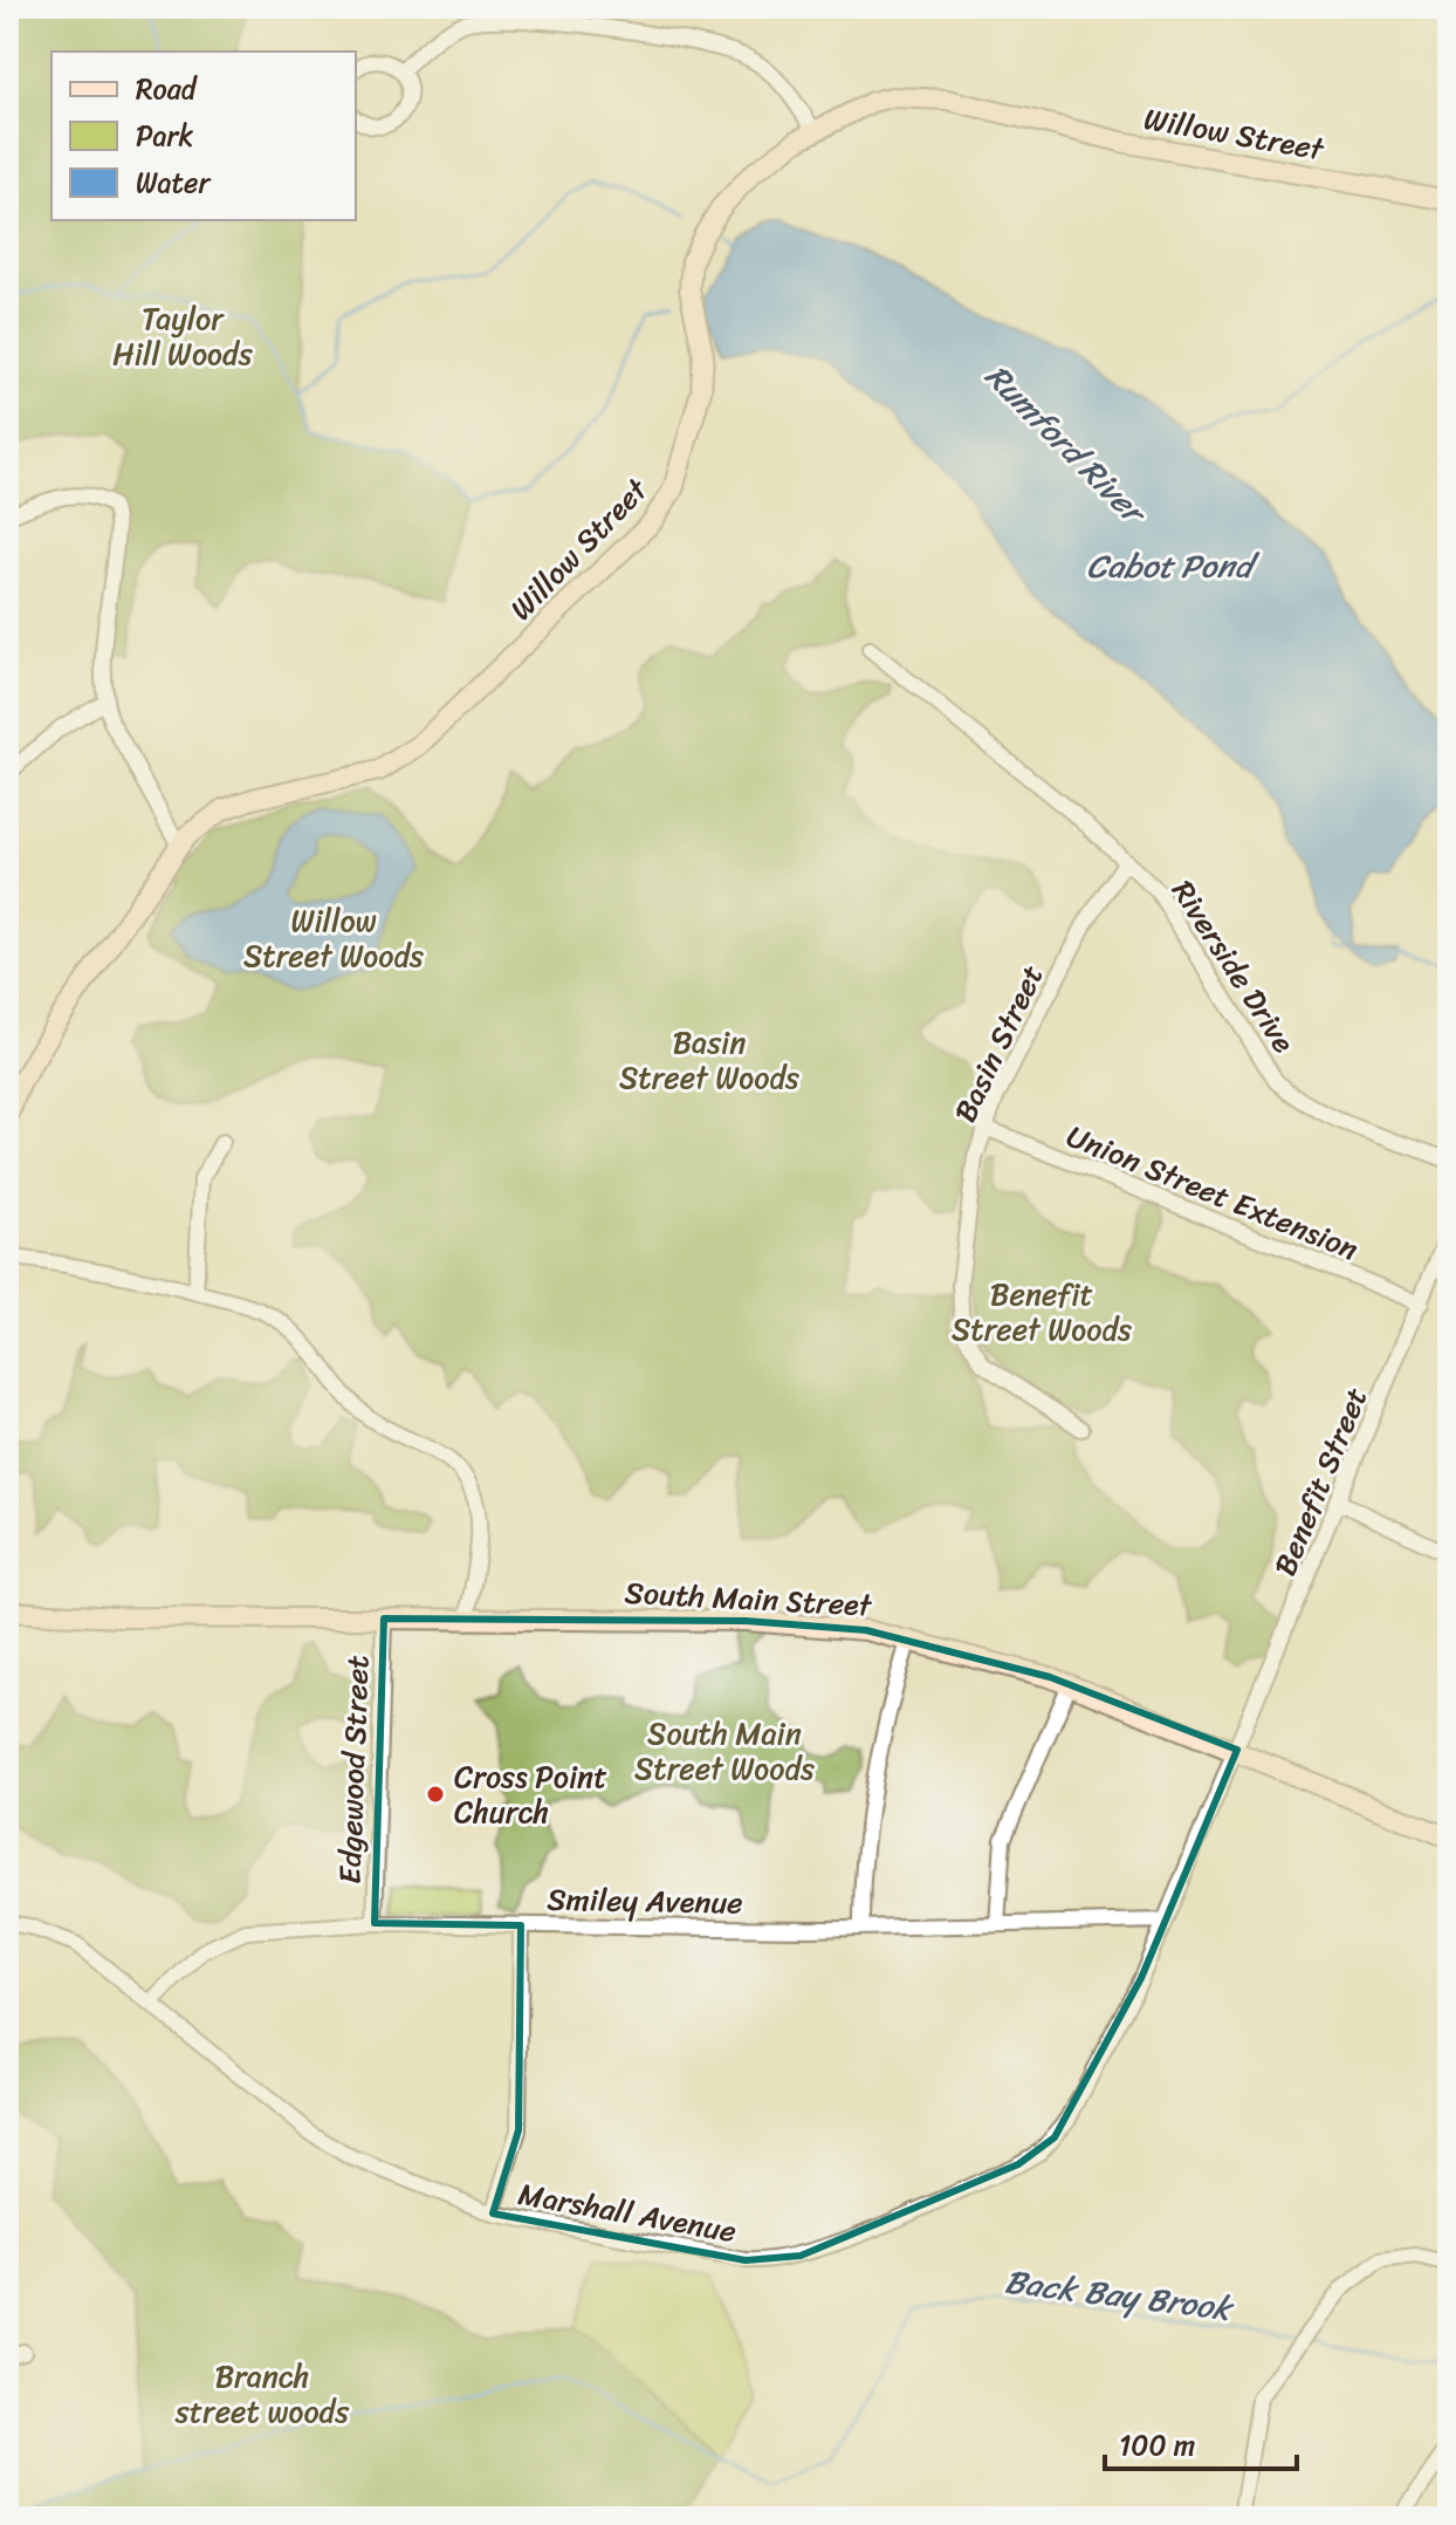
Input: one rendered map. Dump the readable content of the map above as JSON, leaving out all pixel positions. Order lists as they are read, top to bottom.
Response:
{
  "streets": {
    "street": [
      "Willow Street",
      "Riverside Drive",
      "Basin Street",
      "Union Street Extension",
      "Benefit Street",
      "South Main Street",
      "Edgewood Street",
      "Smiley Avenue",
      "Marshall Avenue"
    ]
  },
  "crossings": [
    ["Riverside Drive", "Basin Street"],
    ["Basin Street", "Union Street Extension"],
    ["Union Street Extension", "Benefit Street"],
    ["Benefit Street", "South Main Street"],
    ["Benefit Street", "Smiley Avenue"],
    ["Benefit Street", "Marshall Avenue"],
    ["South Main Street", "Edgewood Street"],
    ["Edgewood Street", "Smiley Avenue"],
    ["Smiley Avenue", "Marshall Avenue"]
  ],
  "water": ["Rumford River", "Cabot Pond", "Back Bay Brook"],
  "parks": [
    "Taylor Hill Woods",
    "Willow Street Woods",
    "Basin Street Woods",
    "Benefit Street Woods",
    "South Main Street Woods",
    "Branch street woods"
  ],
  "places": ["Cross Point Church"],
  "legend": ["Road", "Park", "Water"],
  "scale_bar": "100 m"
}
